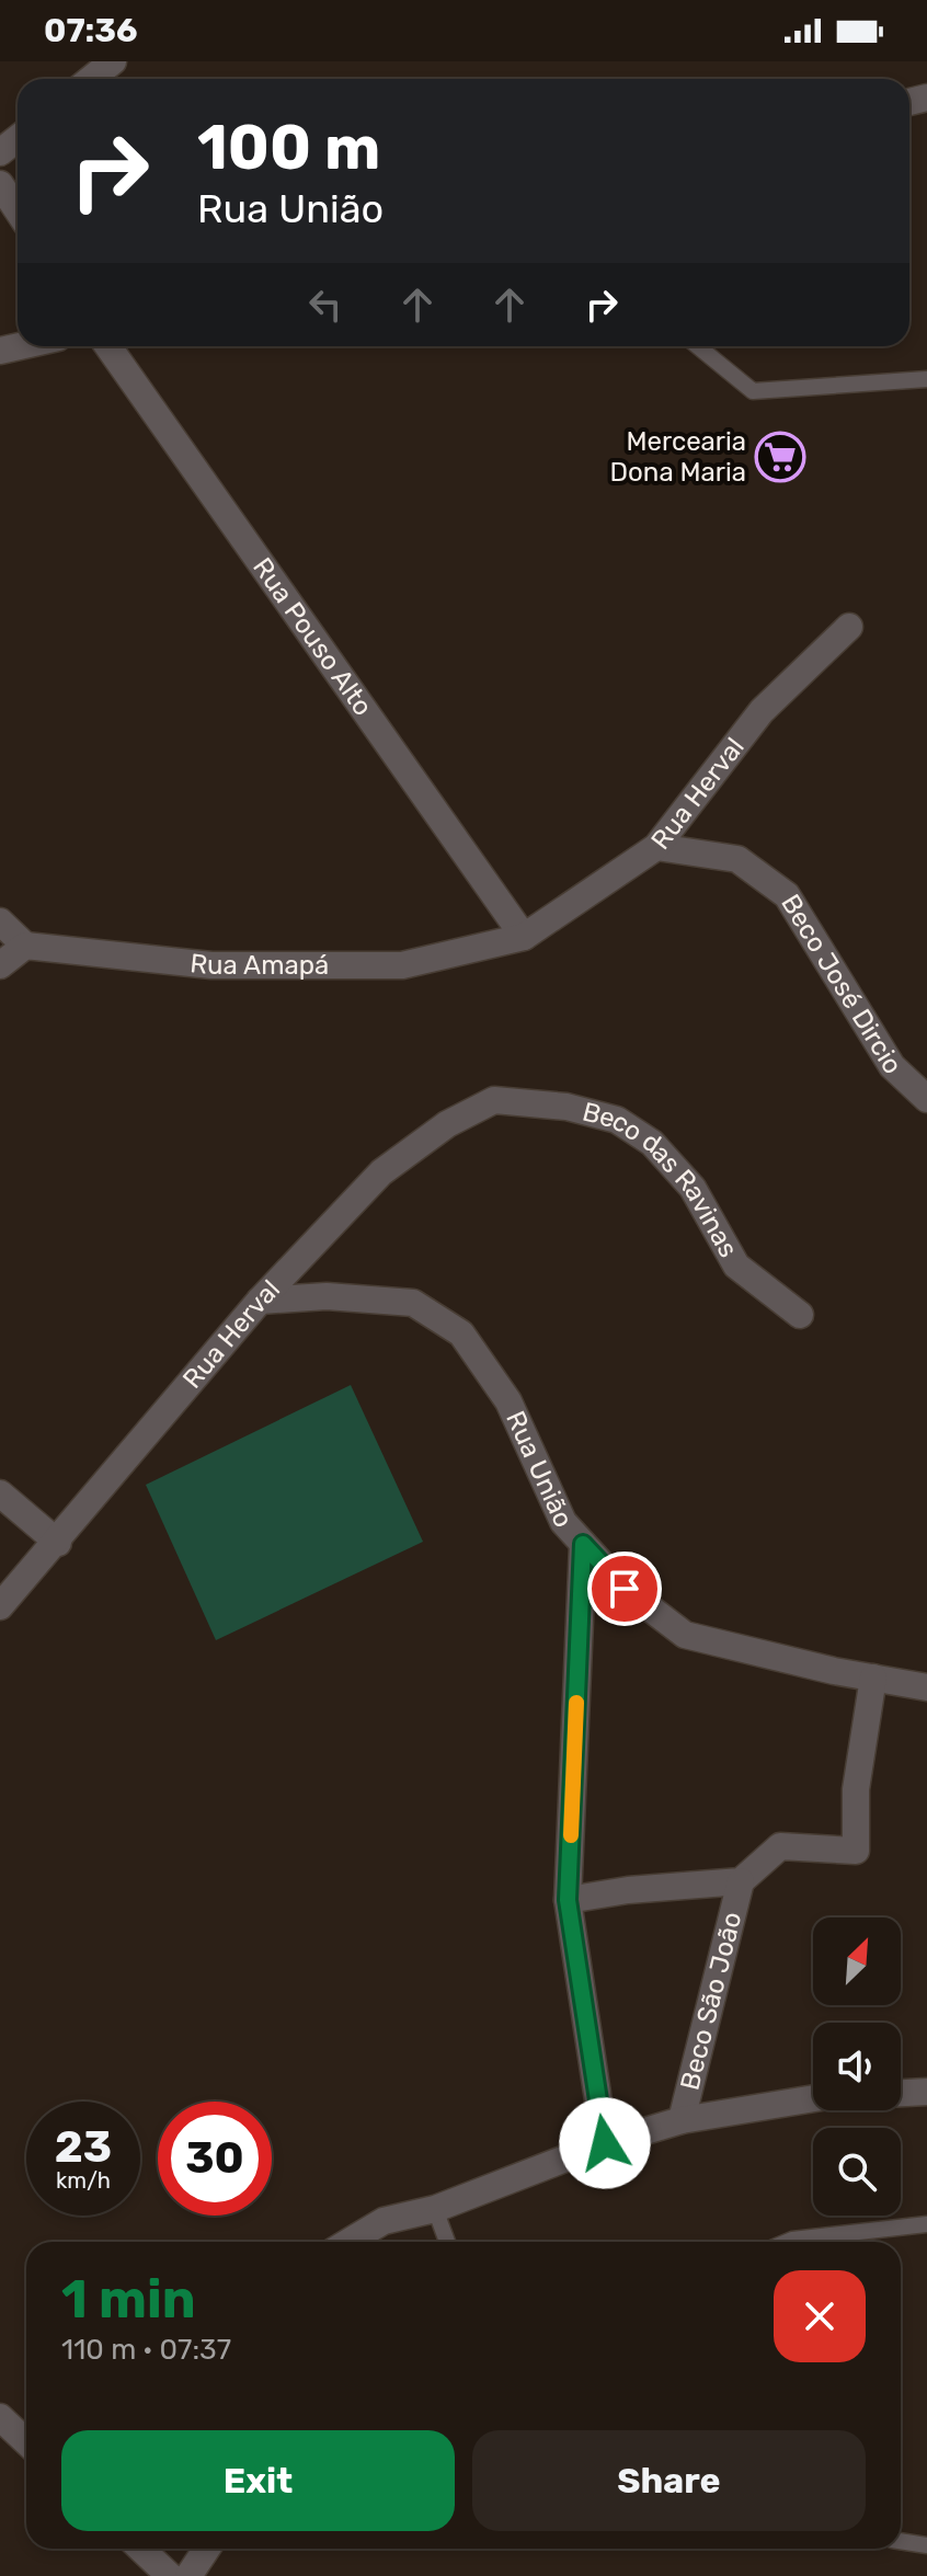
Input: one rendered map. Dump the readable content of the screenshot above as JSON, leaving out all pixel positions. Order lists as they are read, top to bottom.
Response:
{
  "streets": {
    "street": [
      "Rua Pouso Alto",
      "Rua Herval",
      "Rua Amapá",
      "Beco José Dircio",
      "Beco das Ravinas",
      "Rua União",
      "Beco São João"
    ]
  },
  "crossings": [
    ["Rua Pouso Alto", "Rua Herval"],
    ["Rua Pouso Alto", "Rua Amapá"],
    ["Rua Herval", "Rua Amapá"],
    ["Rua Herval", "Beco José Dircio"],
    ["Rua Herval", "Beco das Ravinas"],
    ["Rua Herval", "Rua União"]
  ],
  "places": {
    "supermarket": ["Mercearia Dona Maria"]
  },
  "north": "top right",
  "page": {
    "status": "07:36",
    "turn": ["100 m", "Rua União"],
    "speed": "23 km/h",
    "limit": "30",
    "heading": ["1 min", "110 m · 07:37"],
    "buttons": ["Exit", "Share"]
  }
}
